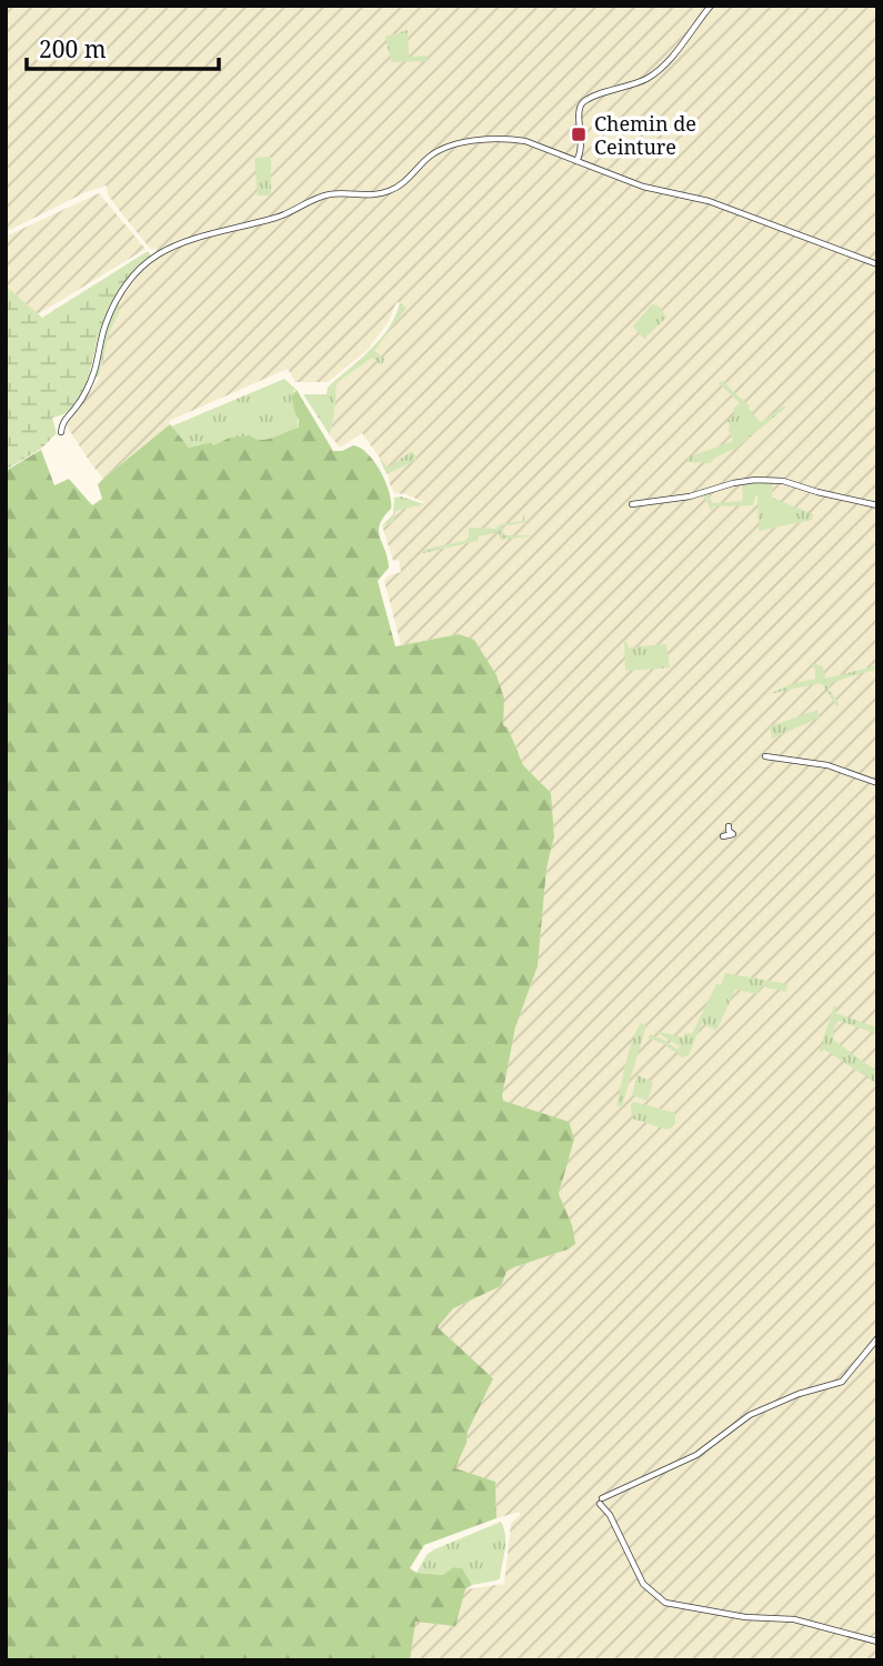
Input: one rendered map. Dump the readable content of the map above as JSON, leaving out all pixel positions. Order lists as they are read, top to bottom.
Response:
{
  "places": {
    "transit": ["Chemin de Ceinture"]
  },
  "scale_bar": "200 m"
}
